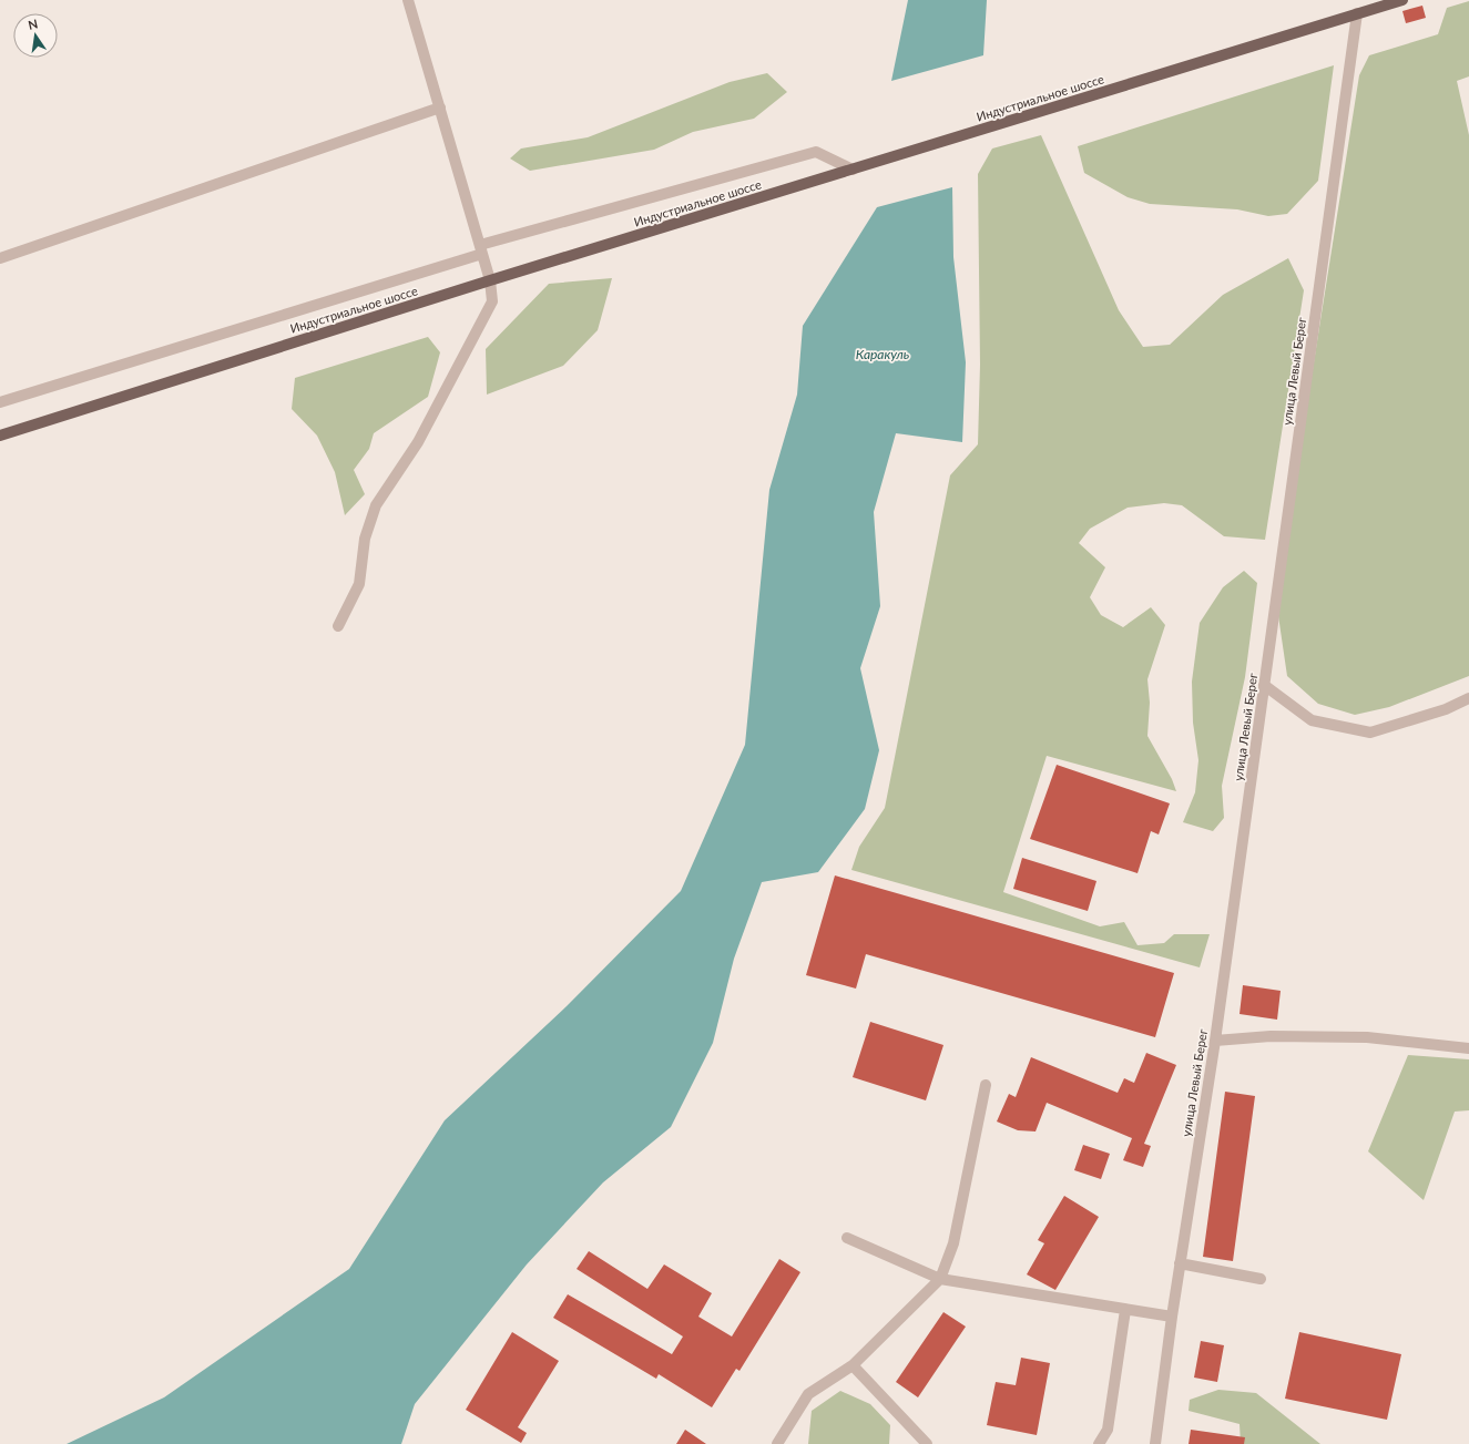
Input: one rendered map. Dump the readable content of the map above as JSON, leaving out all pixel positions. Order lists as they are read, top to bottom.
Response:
{
  "streets": {
    "main road": ["Индустриальное шоссе"],
    "street": ["улица Левый Берег"]
  },
  "crossings": [
    ["Индустриальное шоссе", "улица Левый Берег"]
  ],
  "water": ["Каракуль"],
  "north": "top"
}
